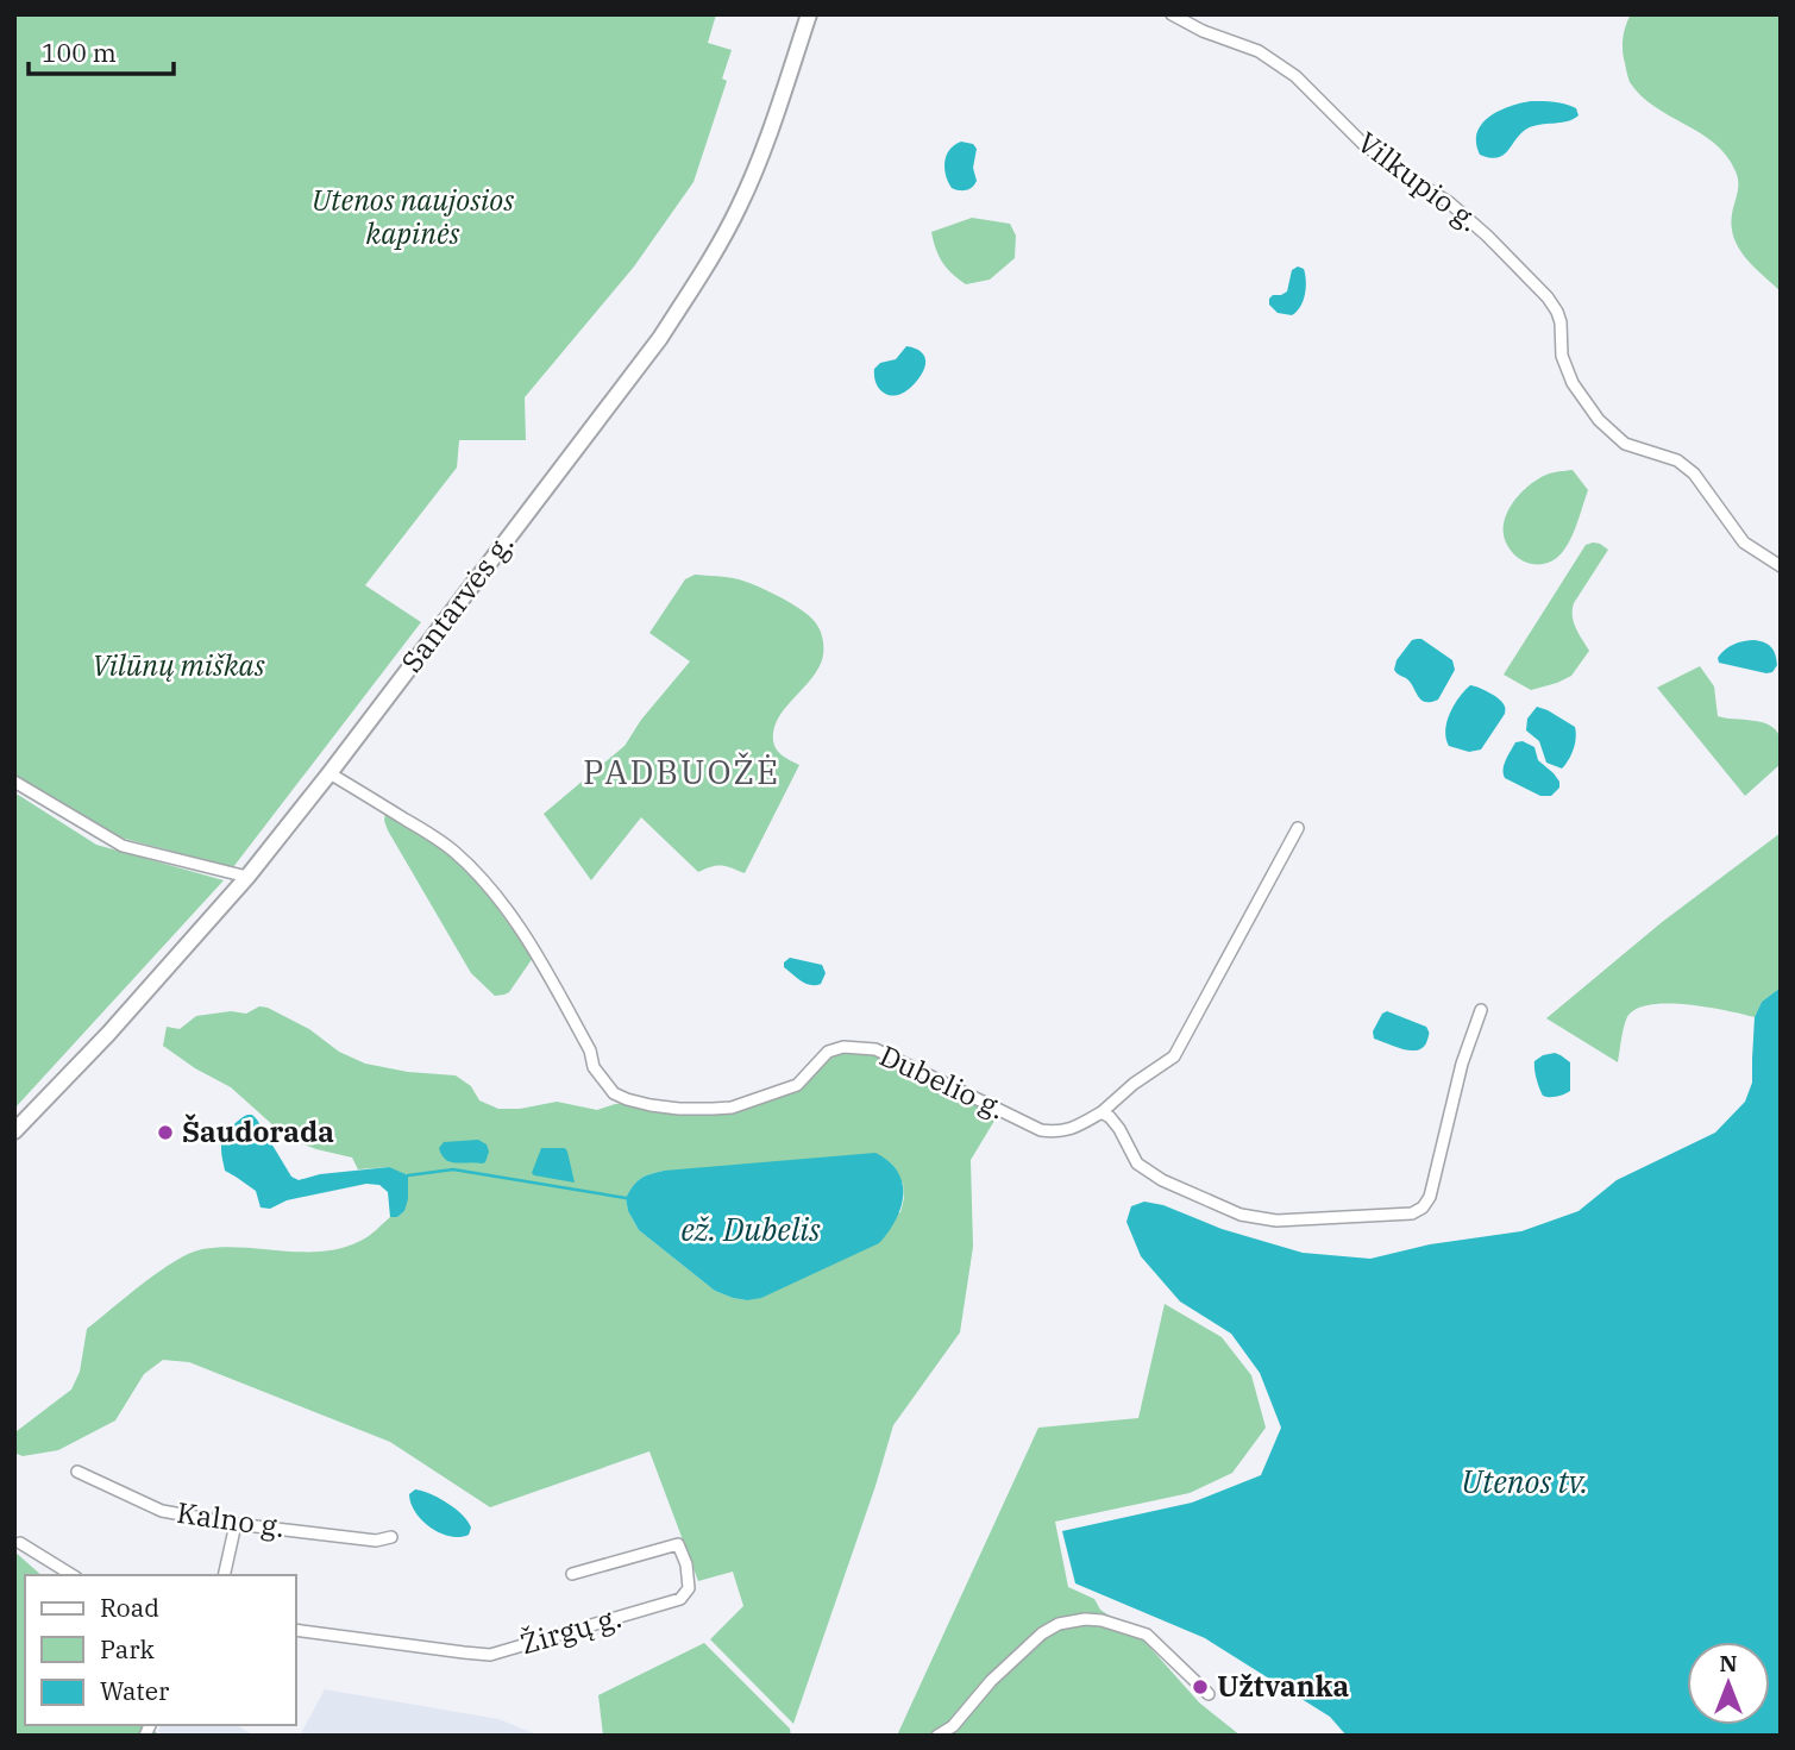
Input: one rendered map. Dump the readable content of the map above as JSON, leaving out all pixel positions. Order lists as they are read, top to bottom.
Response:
{
  "streets": {
    "main road": ["Santarvės g."],
    "street": [
      "Vilkupio g.",
      "Dubelio g.",
      "Kalno g.",
      "Žirgų g."
    ]
  },
  "crossings": [
    ["Santarvės g.", "Dubelio g."]
  ],
  "districts": ["PADBUOŽĖ"],
  "water": ["ež. Dubelis", "Utenos tv."],
  "parks": ["Utenos naujosios kapinės", "Vilūnų miškas"],
  "places": ["Šaudorada", "Užtvanka"],
  "legend": ["Road", "Park", "Water"],
  "scale_bar": "100 m",
  "north": "top"
}
